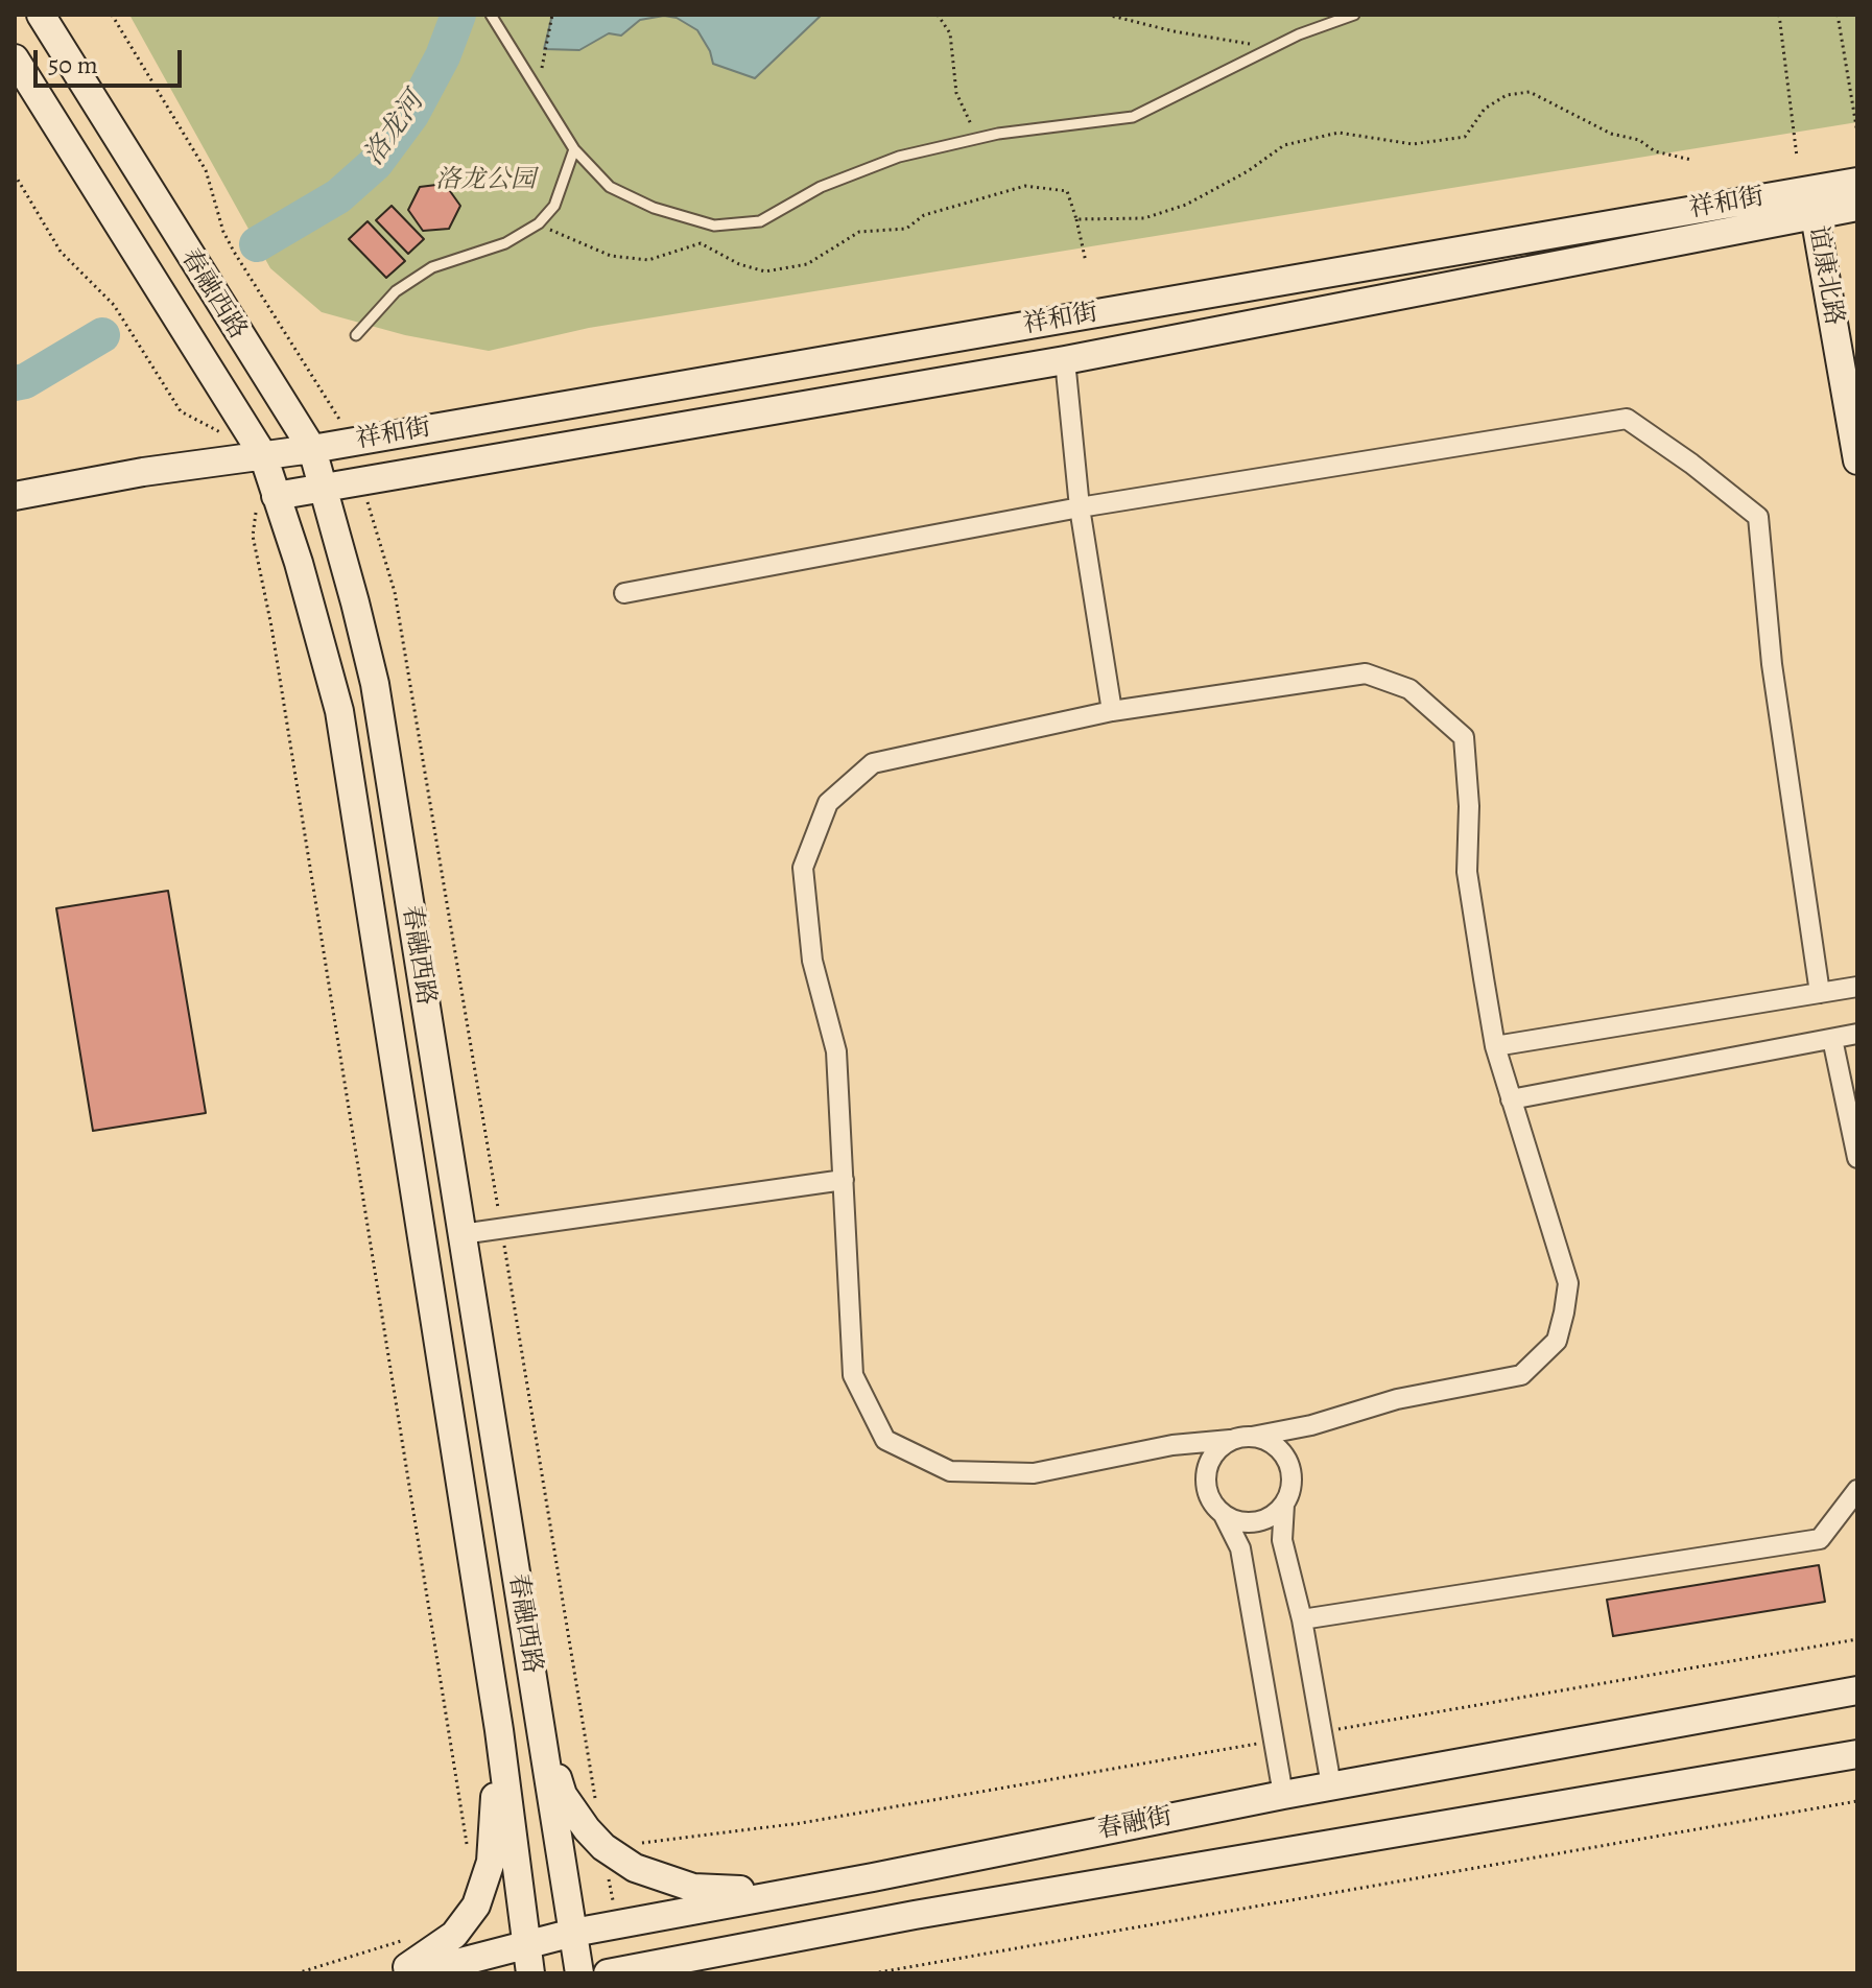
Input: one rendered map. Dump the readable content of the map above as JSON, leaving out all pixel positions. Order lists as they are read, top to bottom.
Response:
{
  "streets": {
    "main road": [
      "祥和街",
      "谊康北路",
      "春融西路",
      "春融街"
    ]
  },
  "crossings": [
    ["祥和街", "谊康北路"],
    ["祥和街", "春融西路"],
    ["春融西路", "春融街"]
  ],
  "water": ["洛龙河"],
  "parks": ["洛龙公园"],
  "scale_bar": "50 m"
}
